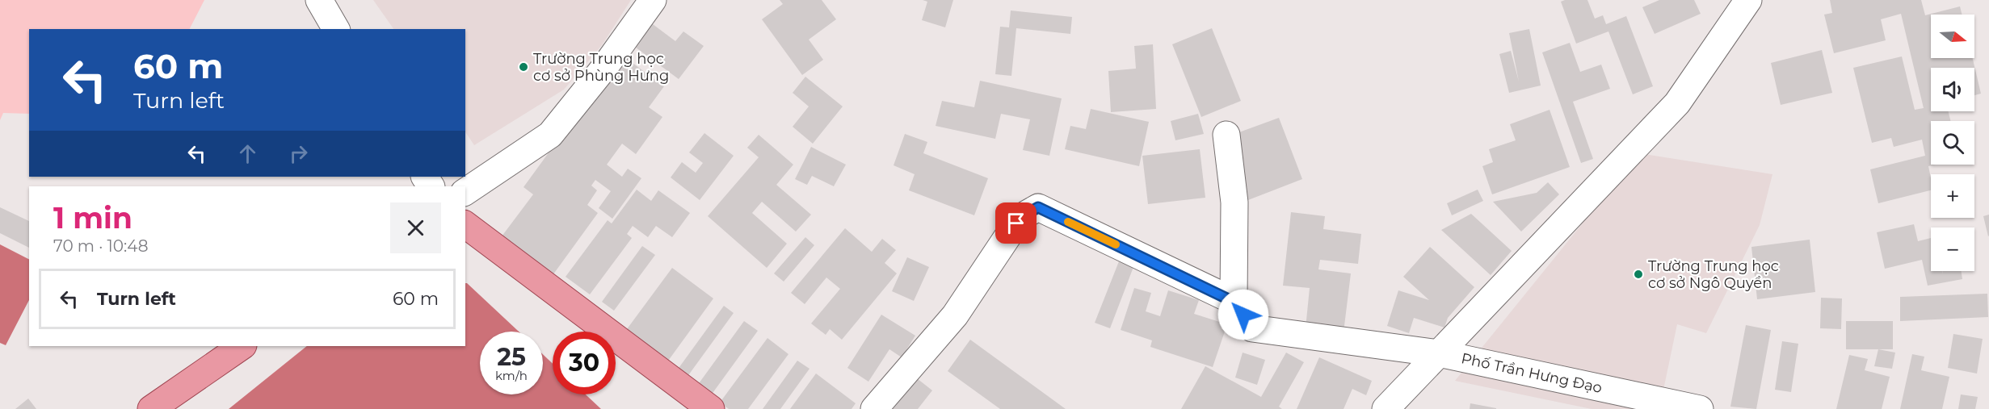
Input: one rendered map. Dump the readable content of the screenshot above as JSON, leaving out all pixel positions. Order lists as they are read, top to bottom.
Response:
{
  "streets": {
    "street": ["Phố Trần Hưng Đạo"]
  },
  "places": ["Trường Trung học cơ sở Phùng Hưng", "Trường Trung học cơ sở Ngô Quyền"],
  "north": "right",
  "page": {
    "map_buttons": ["+", "−"],
    "turn": ["60 m", "Turn left"],
    "heading": ["1 min", "70 m · 10:48"],
    "list": [
      {
        "name": "Turn left",
        "value": "60 m"
      }
    ],
    "speed": "25 km/h",
    "limit": "30"
  }
}
